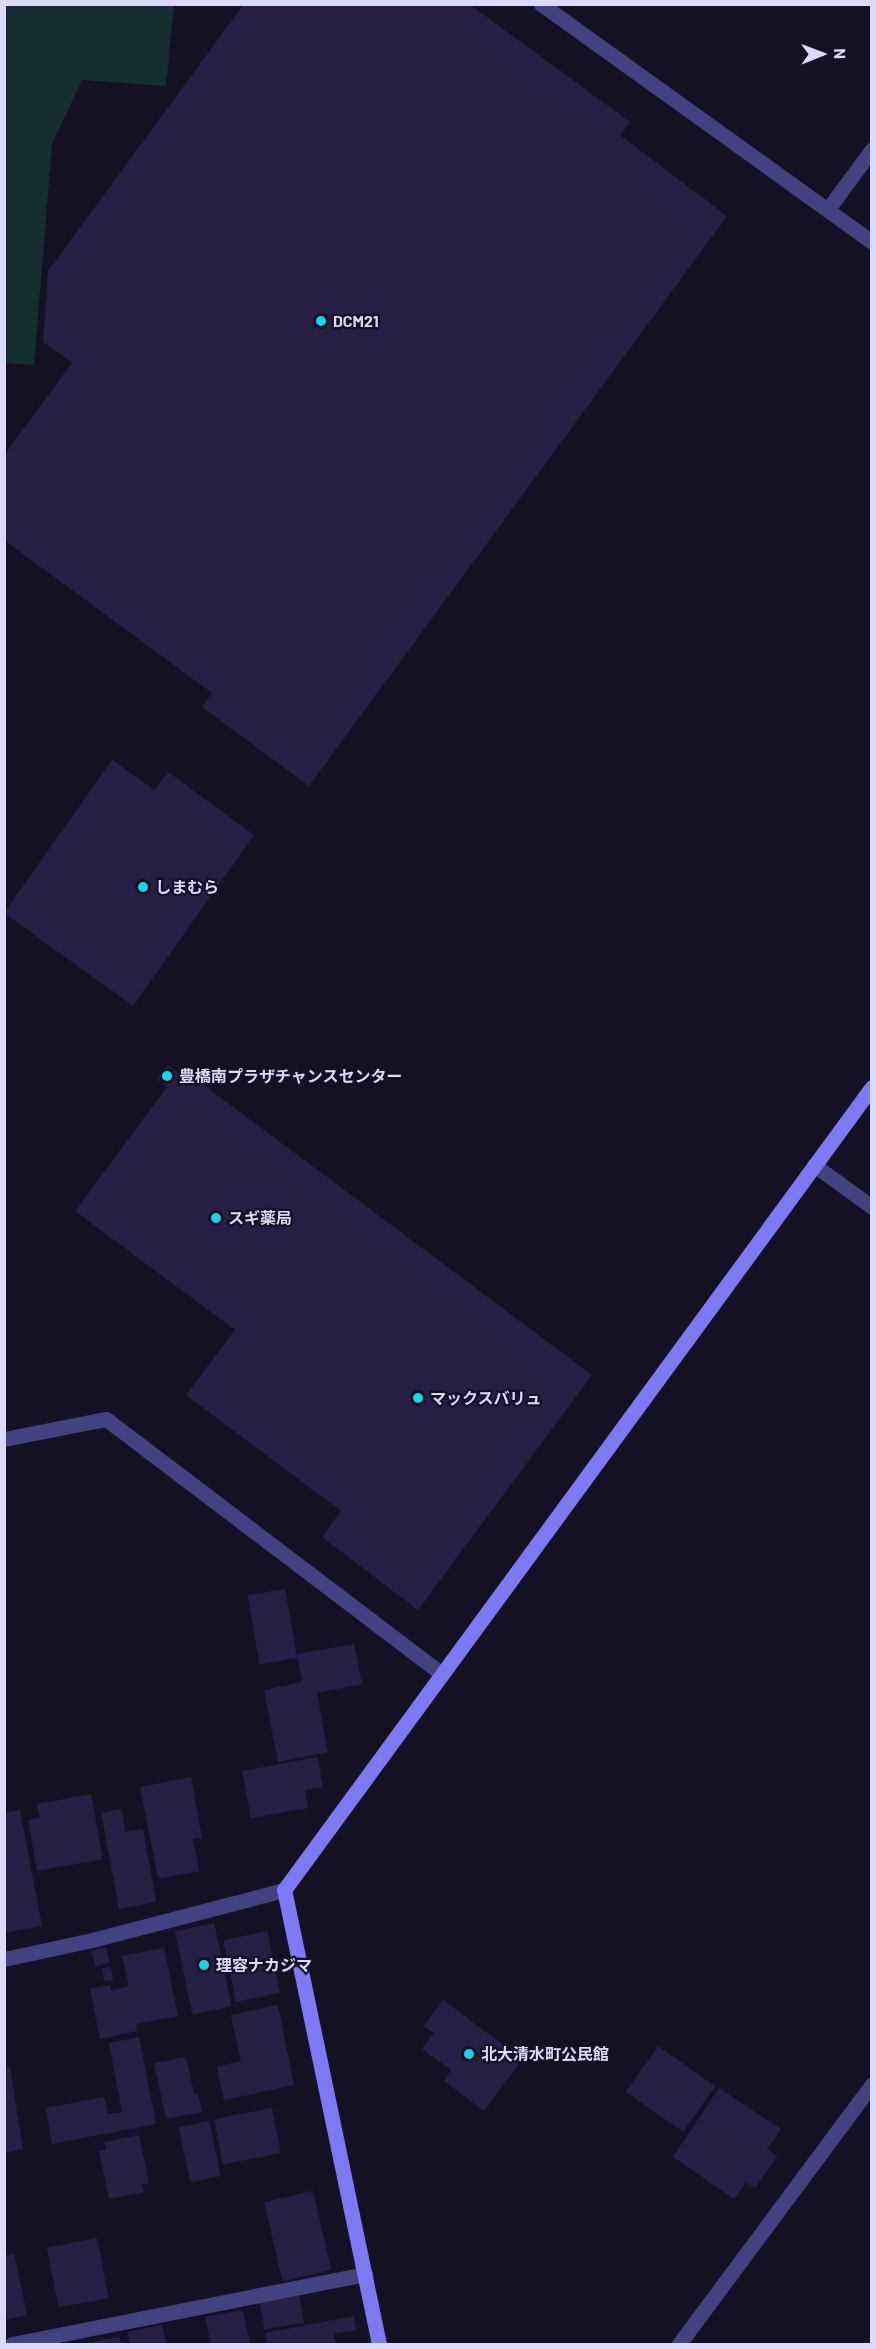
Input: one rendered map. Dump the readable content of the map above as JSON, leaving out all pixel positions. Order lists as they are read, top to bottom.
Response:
{
  "places": [
    "DCM21",
    "しまむら",
    "豊橋南プラザチャンスセンター",
    "スギ薬局",
    "マックスバリュ",
    "理容ナカジマ",
    "北大清水町公民館"
  ],
  "north": "right"
}
